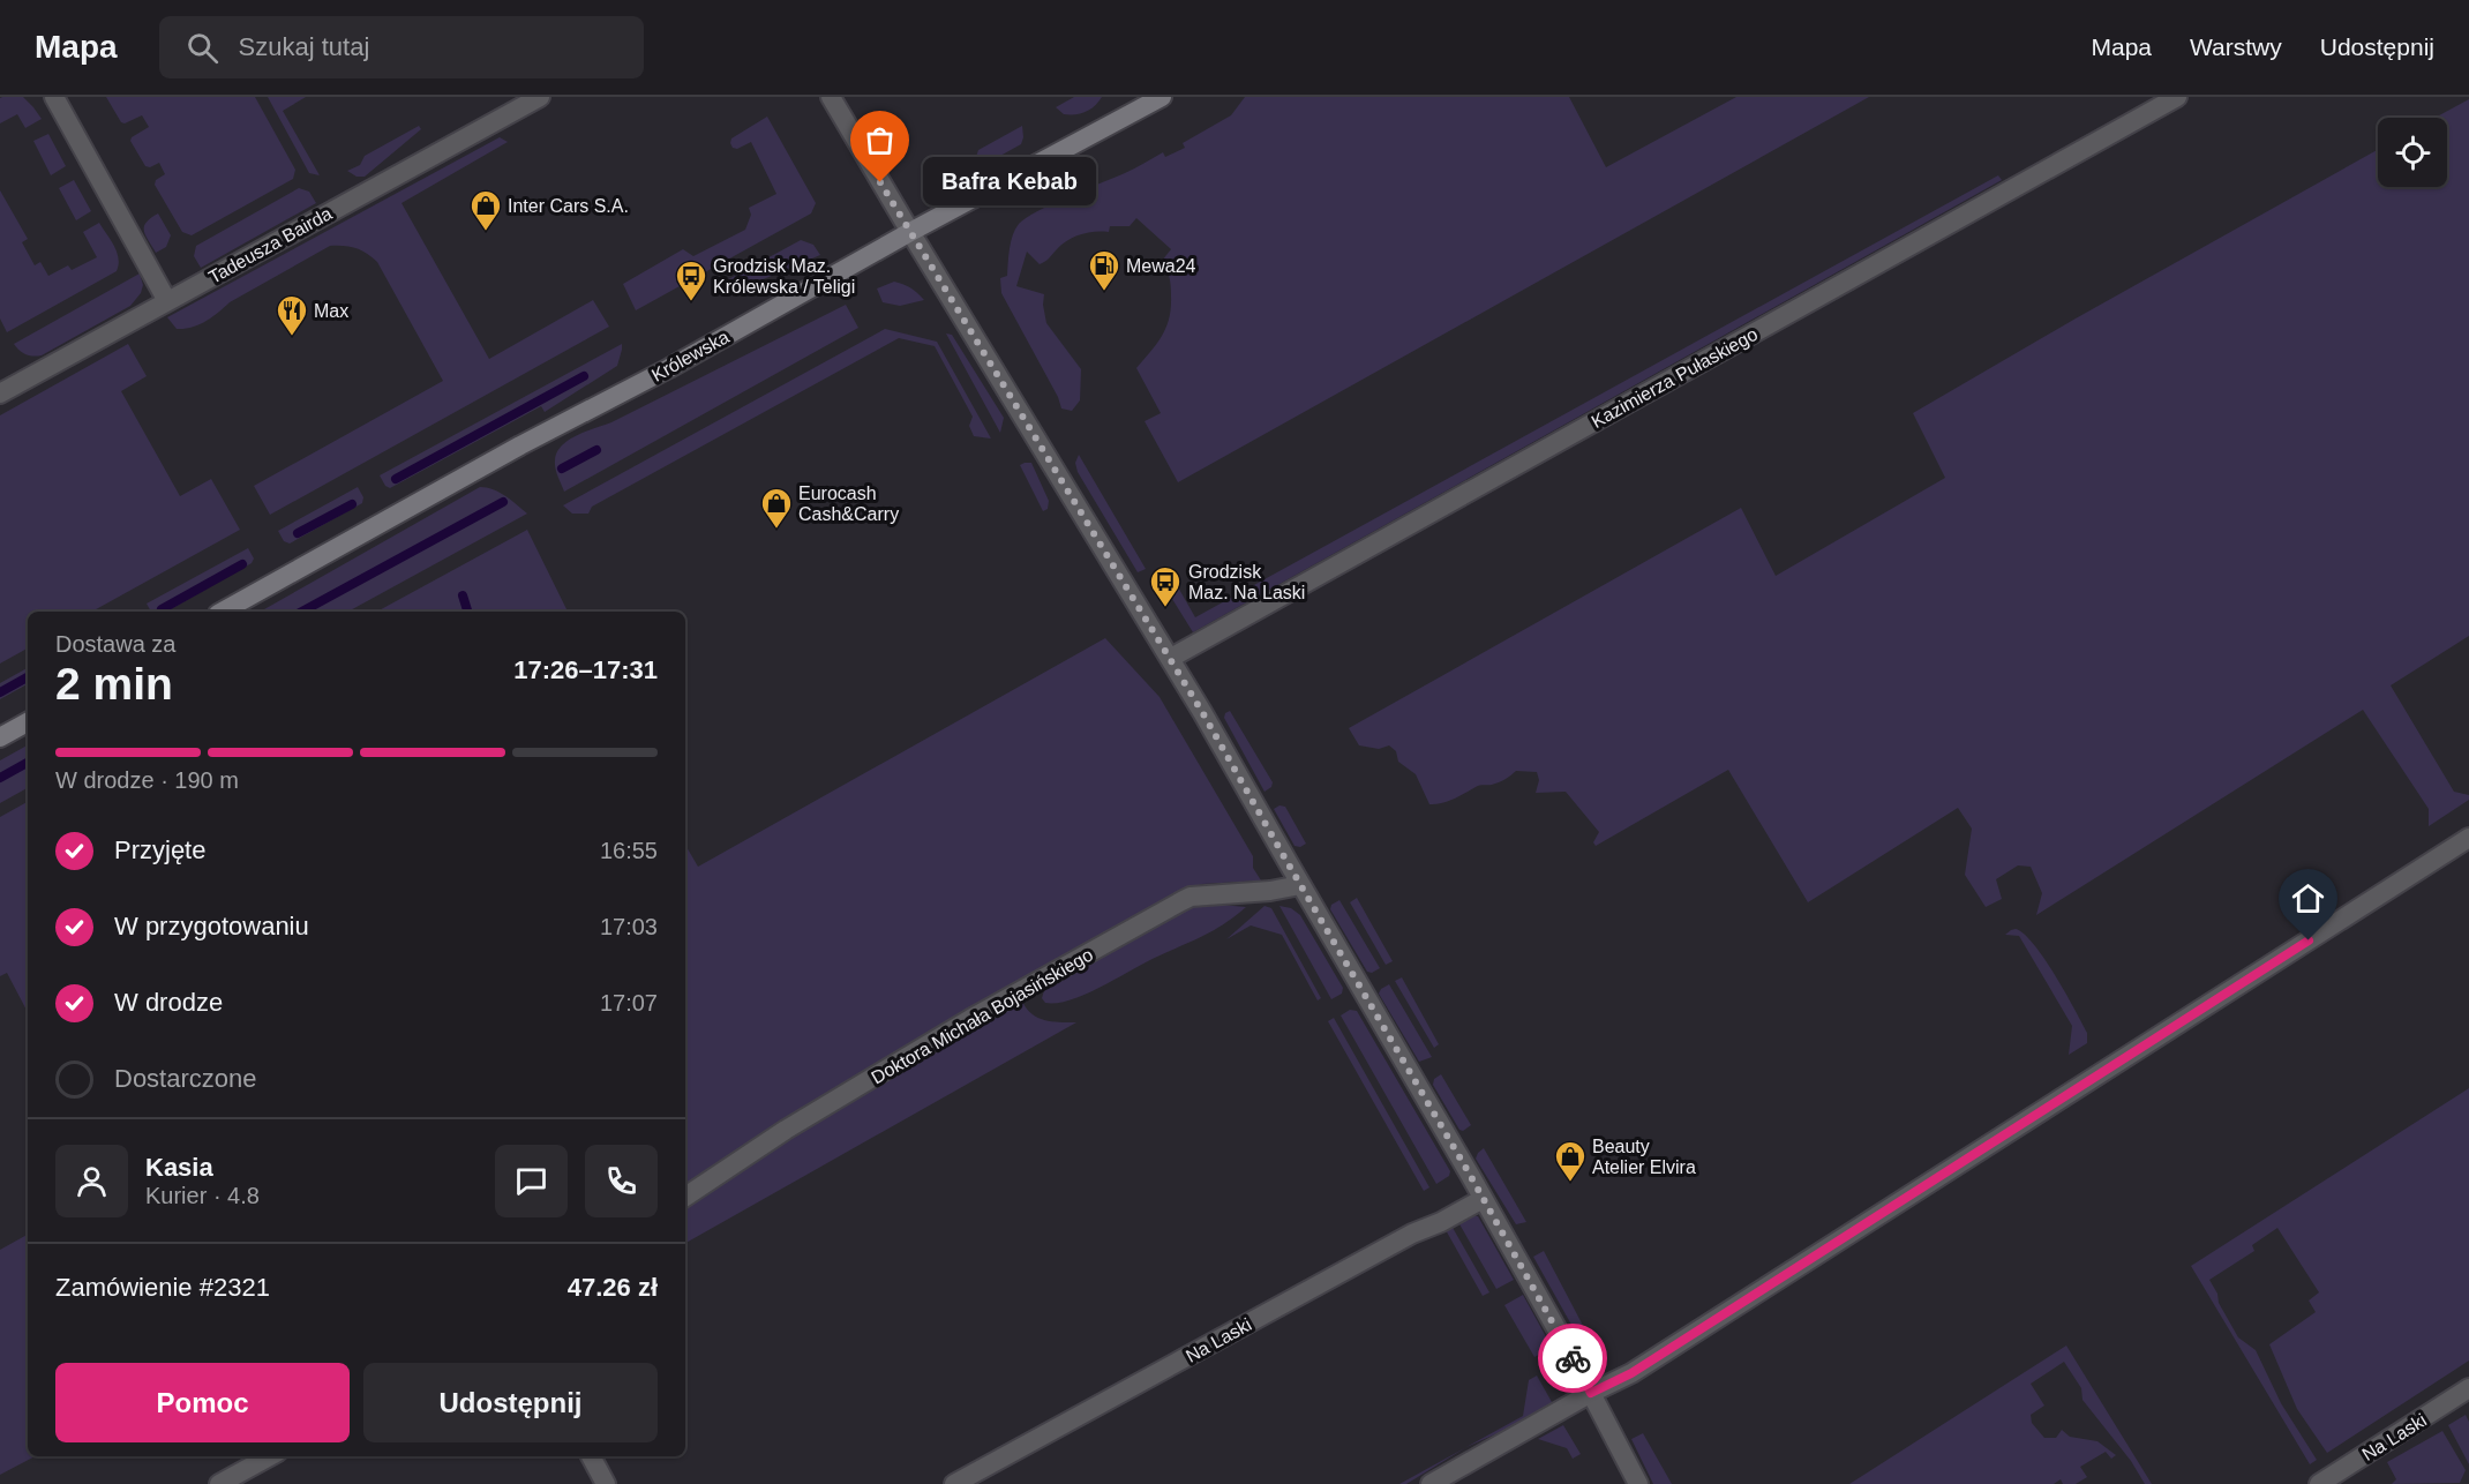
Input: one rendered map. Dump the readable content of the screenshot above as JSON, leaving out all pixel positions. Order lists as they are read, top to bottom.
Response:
{
  "streets": {
    "main road": ["Królewska"],
    "street": [
      "Tadeusza Bairda",
      "Kazimierza Pułaskiego",
      "Doktora Michała Bojasińskiego",
      "Na Laski"
    ]
  },
  "places": {
    "other": ["Bafra Kebab"],
    "shop": ["Inter Cars S.A.", "Eurocash Cash&Carry", "Beauty Atelier Elvira"],
    "fuel station": ["Mewa24"],
    "bus stop": ["Grodzisk Maz. Królewska / Teligi", "Grodzisk Maz. Na Laski"],
    "restaurant": ["Max"]
  },
  "page": {
    "header": "Mapa",
    "search": "Szukaj tutaj",
    "nav": ["Mapa", "Warstwy", "Udostępnij"],
    "bubble": "Bafra Kebab",
    "heading": ["2 min", "Dostawa za", "17:26–17:31"],
    "panel": [
      "Kasia",
      "Kurier · 4.8",
      "Zamówienie #2321",
      "47.26 zł"
    ],
    "bar": "W drodze · 190 m",
    "list": [
      ["Przyjęte", "16:55"],
      ["W przygotowaniu", "17:03"],
      ["W drodze", "17:07"],
      "Dostarczone"
    ],
    "buttons": ["Pomoc", "Udostępnij"]
  }
}
